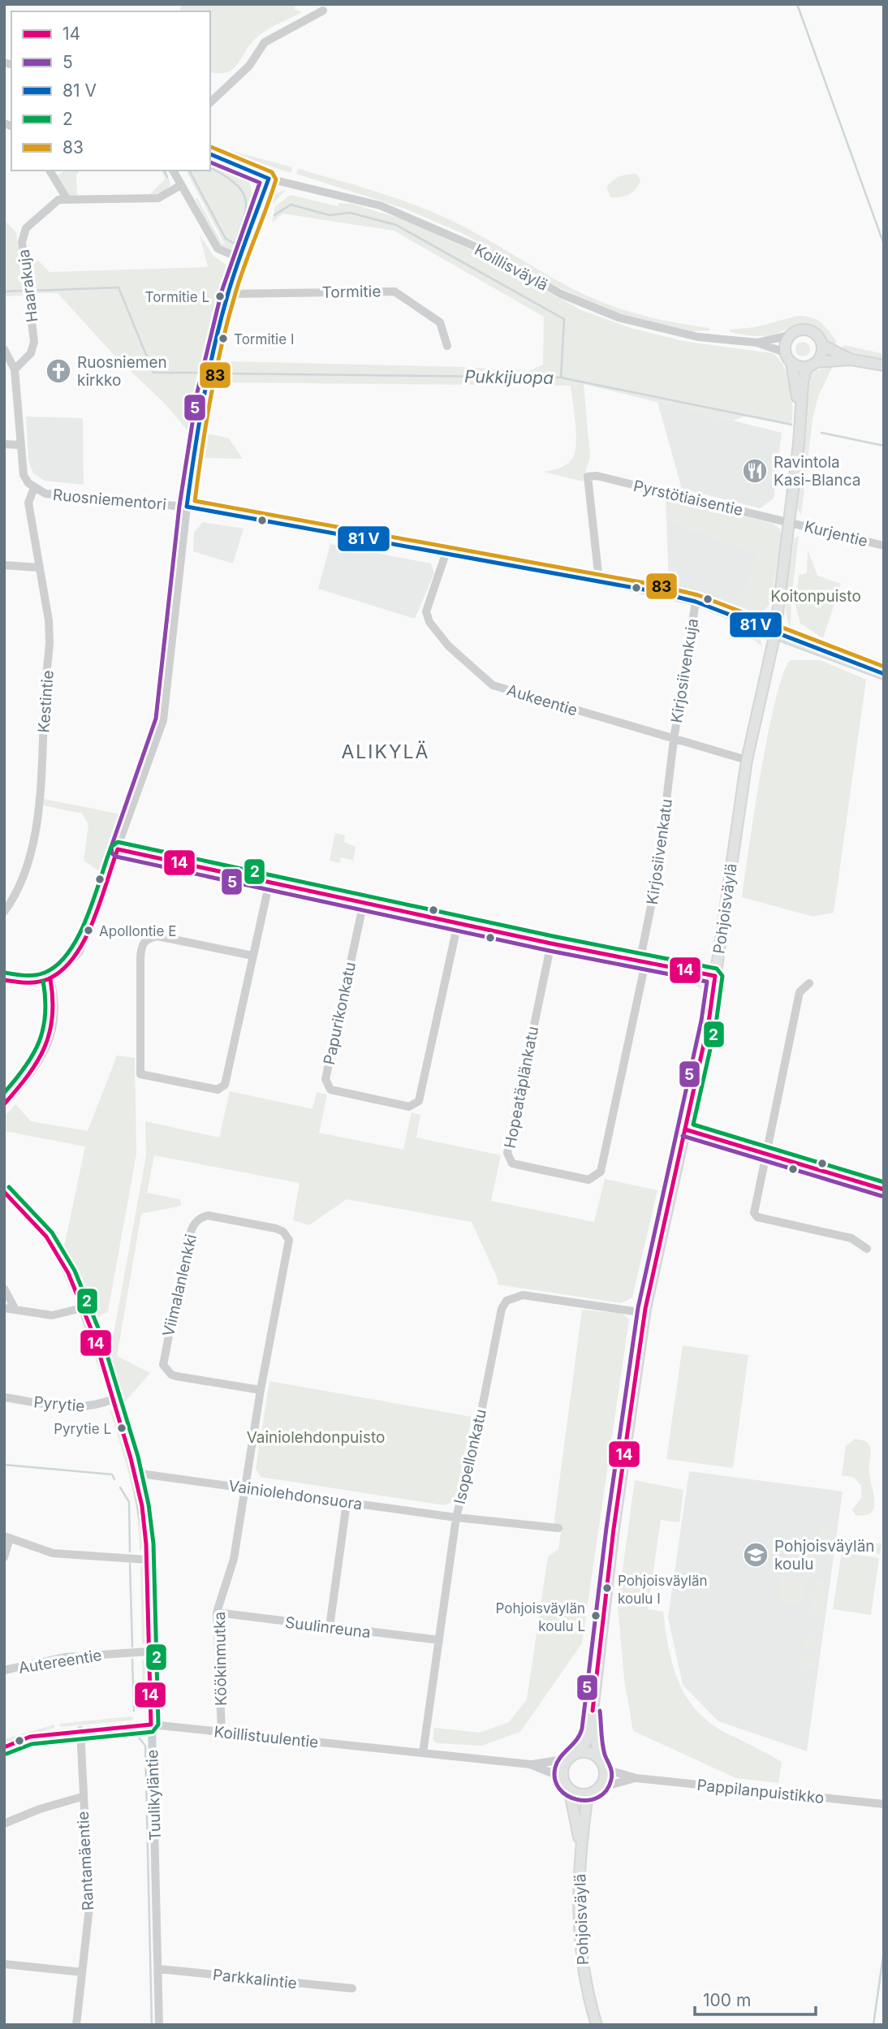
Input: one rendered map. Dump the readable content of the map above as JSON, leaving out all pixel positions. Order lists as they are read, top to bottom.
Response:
{
  "streets": {
    "main road": ["Pohjoisväylä"],
    "street": [
      "Koillisväylä",
      "Haarakuja",
      "Tormitie",
      "Pyrstötiaisentie",
      "Ruosniementori",
      "Kurjentie",
      "Kirjosiivenkuja",
      "Aukeentie",
      "Kestintie",
      "Kirjosiivenkatu",
      "Papurikonkatu",
      "Hopeatäplänkatu",
      "Viimalanlenkki",
      "Pyrytie",
      "Isopellonkatu",
      "Vainiolehdonsuora",
      "Suulinreuna",
      "Köökinmutka",
      "Autereentie",
      "Koillistuulentie",
      "Pappilanpuistikko",
      "Tuulikyläntie",
      "Rantamäentie",
      "Parkkalintie"
    ]
  },
  "crossings": [
    ["Koillisväylä", "Pohjoisväylä"],
    ["Pyrstötiaisentie", "Ruosniementori"],
    ["Pyrstötiaisentie", "Kurjentie"],
    ["Pyrstötiaisentie", "Pohjoisväylä"],
    ["Ruosniementori", "Kirjosiivenkuja"],
    ["Ruosniementori", "Aukeentie"],
    ["Ruosniementori", "Kestintie"],
    ["Ruosniementori", "Pohjoisväylä"],
    ["Kurjentie", "Pohjoisväylä"],
    ["Kirjosiivenkuja", "Aukeentie"],
    ["Kirjosiivenkuja", "Kirjosiivenkatu"],
    ["Aukeentie", "Kirjosiivenkatu"],
    ["Aukeentie", "Pohjoisväylä"],
    ["Kirjosiivenkatu", "Hopeatäplänkatu"],
    ["Pohjoisväylä", "Isopellonkatu"],
    ["Pohjoisväylä", "Koillistuulentie"],
    ["Pohjoisväylä", "Pappilanpuistikko"],
    ["Viimalanlenkki", "Vainiolehdonsuora"],
    ["Viimalanlenkki", "Köökinmutka"],
    ["Pyrytie", "Tuulikyläntie"],
    ["Isopellonkatu", "Vainiolehdonsuora"],
    ["Isopellonkatu", "Suulinreuna"],
    ["Isopellonkatu", "Koillistuulentie"],
    ["Vainiolehdonsuora", "Köökinmutka"],
    ["Vainiolehdonsuora", "Tuulikyläntie"],
    ["Suulinreuna", "Köökinmutka"],
    ["Köökinmutka", "Koillistuulentie"],
    ["Autereentie", "Tuulikyläntie"],
    ["Koillistuulentie", "Pappilanpuistikko"],
    ["Koillistuulentie", "Tuulikyläntie"],
    ["Koillistuulentie", "Rantamäentie"],
    ["Tuulikyläntie", "Parkkalintie"]
  ],
  "districts": ["ALIKYLÄ"],
  "water": ["Pukkijuopa"],
  "parks": ["Koitonpuisto", "Vainiolehdonpuisto"],
  "places": {
    "other": [
      "Tormitie L",
      "Tormitie I",
      "Apollontie E",
      "Pyrytie L",
      "Pohjoisväylän koulu I",
      "Pohjoisväylän koulu L"
    ],
    "church": ["Ruosniemen kirkko"],
    "restaurant": ["Ravintola Kasi-Blanca"],
    "school or university": ["Pohjoisväylän koulu"]
  },
  "lines": [
    "transit line 83",
    "transit line 5",
    "transit line 2",
    "transit line 14"
  ],
  "legend": [
    "14",
    "5",
    "81 V",
    "2",
    "83"
  ],
  "scale_bar": "100 m"
}
